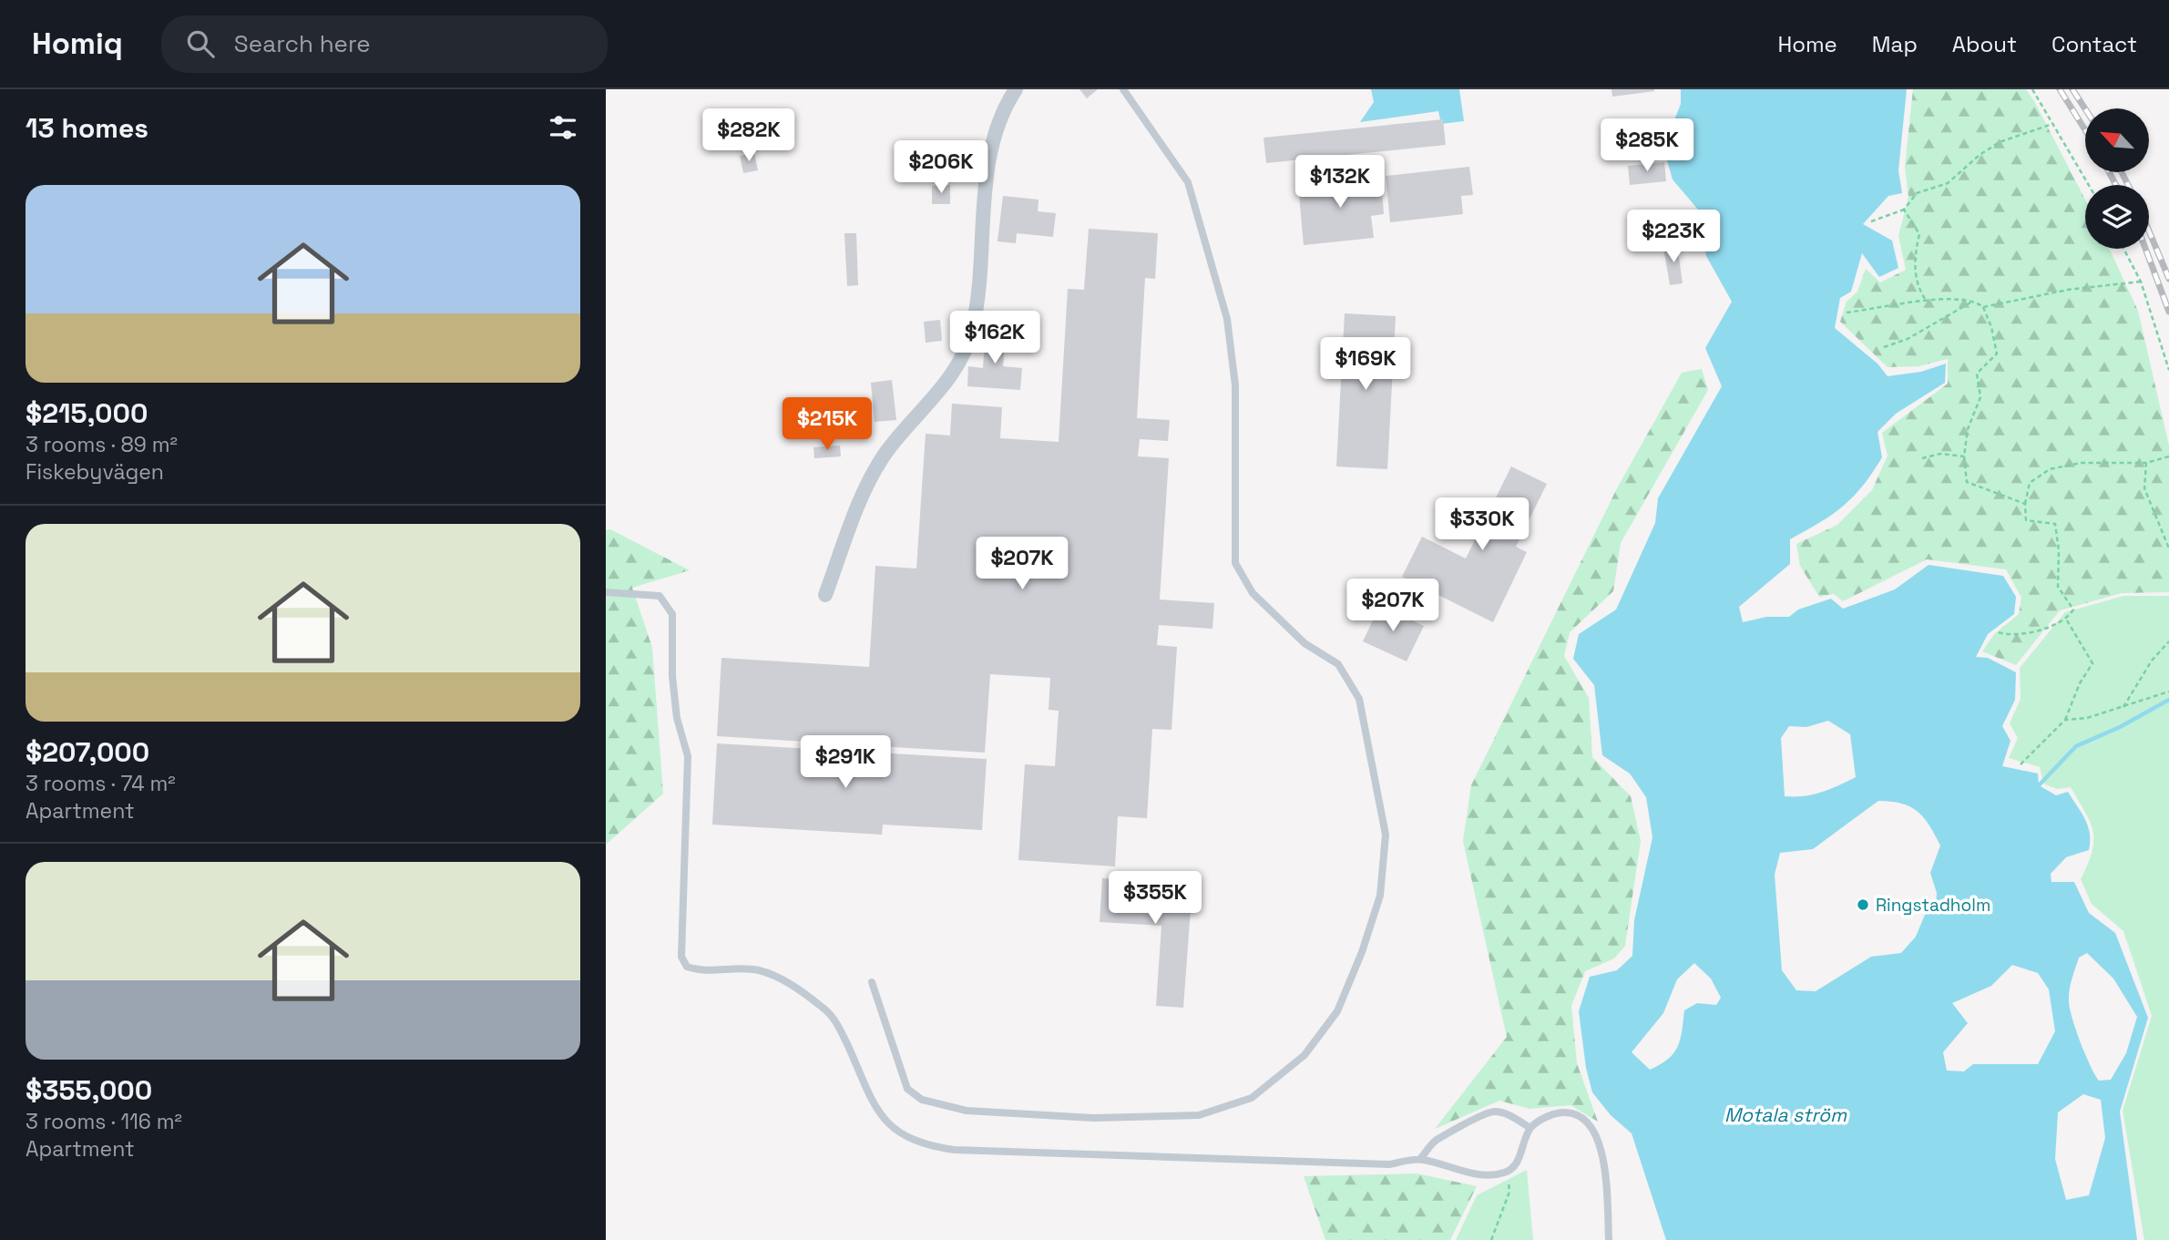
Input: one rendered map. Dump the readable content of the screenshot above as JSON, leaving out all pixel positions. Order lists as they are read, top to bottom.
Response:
{
  "water": ["Motala ström"],
  "places": ["Ringstadholm"],
  "north": "top left",
  "page": {
    "header": "Homiq",
    "search": "Search here",
    "nav": [
      "Home",
      "Map",
      "About",
      "Contact"
    ],
    "heading": "13 homes",
    "price": [
      "$282K",
      "$285K",
      "$206K",
      "$132K",
      "$223K",
      "$162K",
      "$169K",
      "$215K",
      "$330K",
      "$207K",
      "$207K",
      "$291K",
      "$355K"
    ],
    "list": [
      {
        "name": "$215,000",
        "note": "3 rooms · 89 m² · Fiskebyvägen"
      },
      {
        "name": "$207,000",
        "note": "3 rooms · 74 m² · Apartment"
      },
      {
        "name": "$355,000",
        "note": "3 rooms · 116 m² · Apartment"
      }
    ]
  }
}
